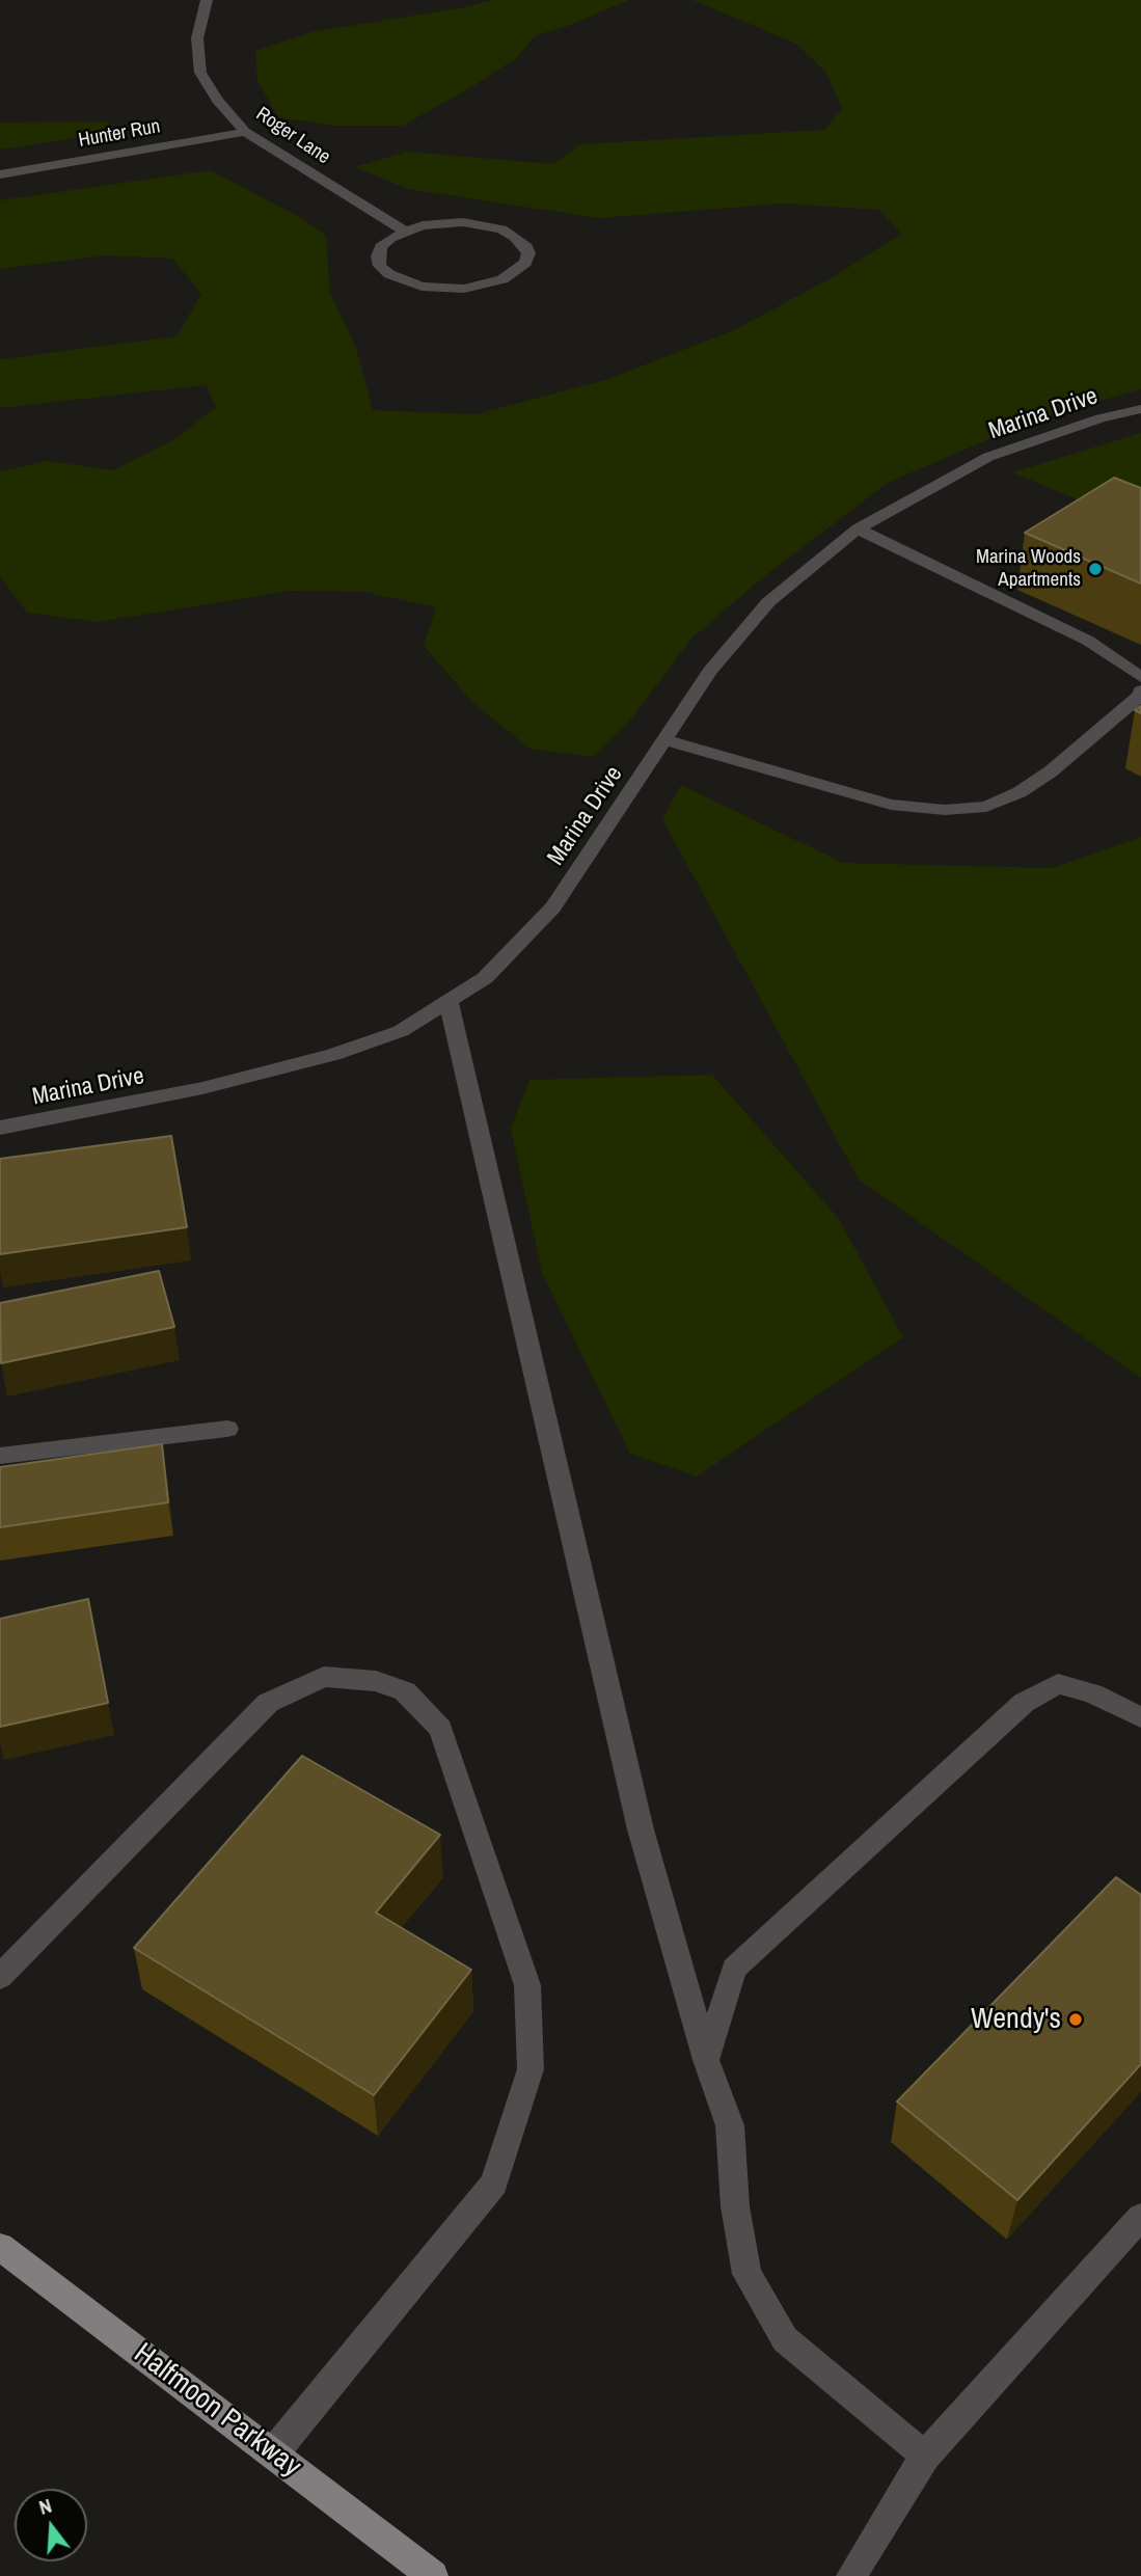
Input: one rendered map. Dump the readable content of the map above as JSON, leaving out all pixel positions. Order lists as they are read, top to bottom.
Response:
{
  "streets": {
    "main road": ["Halfmoon Parkway"],
    "street": ["Hunter Run", "Roger Lane", "Marina Drive"]
  },
  "crossings": [
    ["Hunter Run", "Roger Lane"]
  ],
  "places": ["Marina Woods Apartments", "Wendy's"],
  "north": "top"
}
